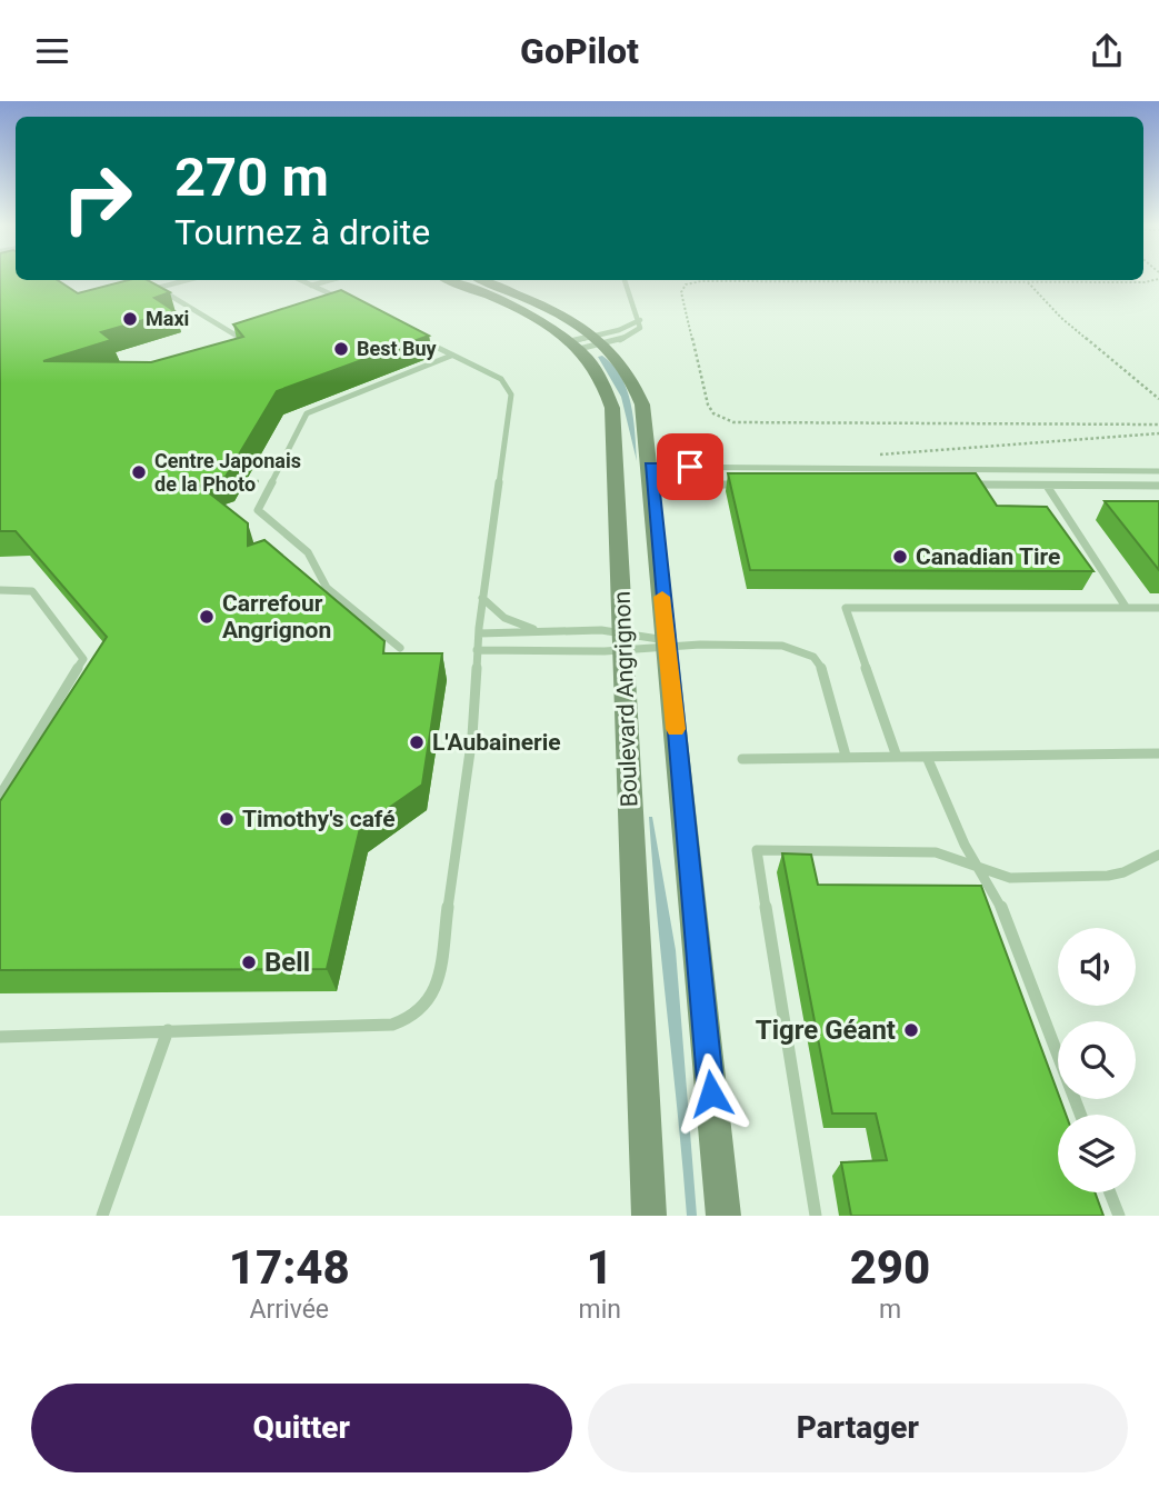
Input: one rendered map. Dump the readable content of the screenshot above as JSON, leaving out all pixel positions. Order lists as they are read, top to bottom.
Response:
{
  "streets": {
    "main road": ["Boulevard Angrignon"]
  },
  "places": [
    "Maxi",
    "Best Buy",
    "Centre Japonais de la Photo",
    "Canadian Tire",
    "Carrefour Angrignon",
    "L'Aubainerie",
    "Timothy's café",
    "Bell",
    "Tigre Géant"
  ],
  "page": {
    "header": "GoPilot",
    "turn": ["270 m", "Tournez à droite"],
    "eta": [
      "17:48",
      "Arrivée",
      "1",
      "min",
      "290",
      "m"
    ],
    "buttons": ["Quitter", "Partager"]
  }
}
